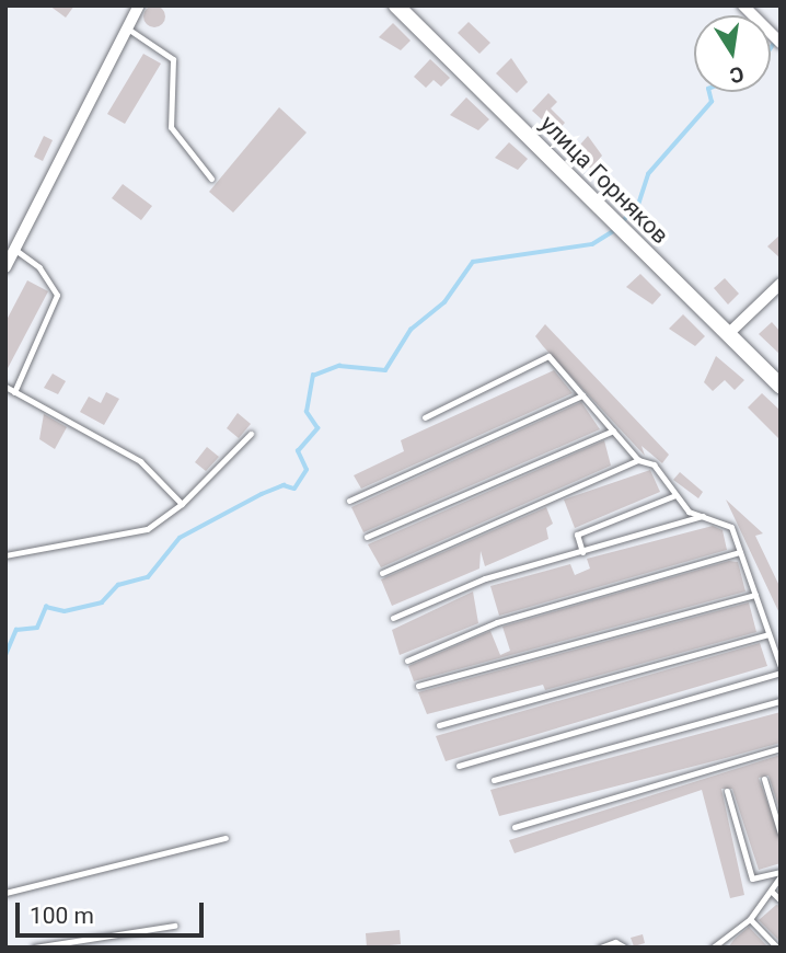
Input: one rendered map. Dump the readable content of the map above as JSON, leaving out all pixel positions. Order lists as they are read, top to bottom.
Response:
{
  "streets": {
    "street": ["улица Горняков"]
  },
  "scale_bar": "100 m",
  "north": "bottom"
}
